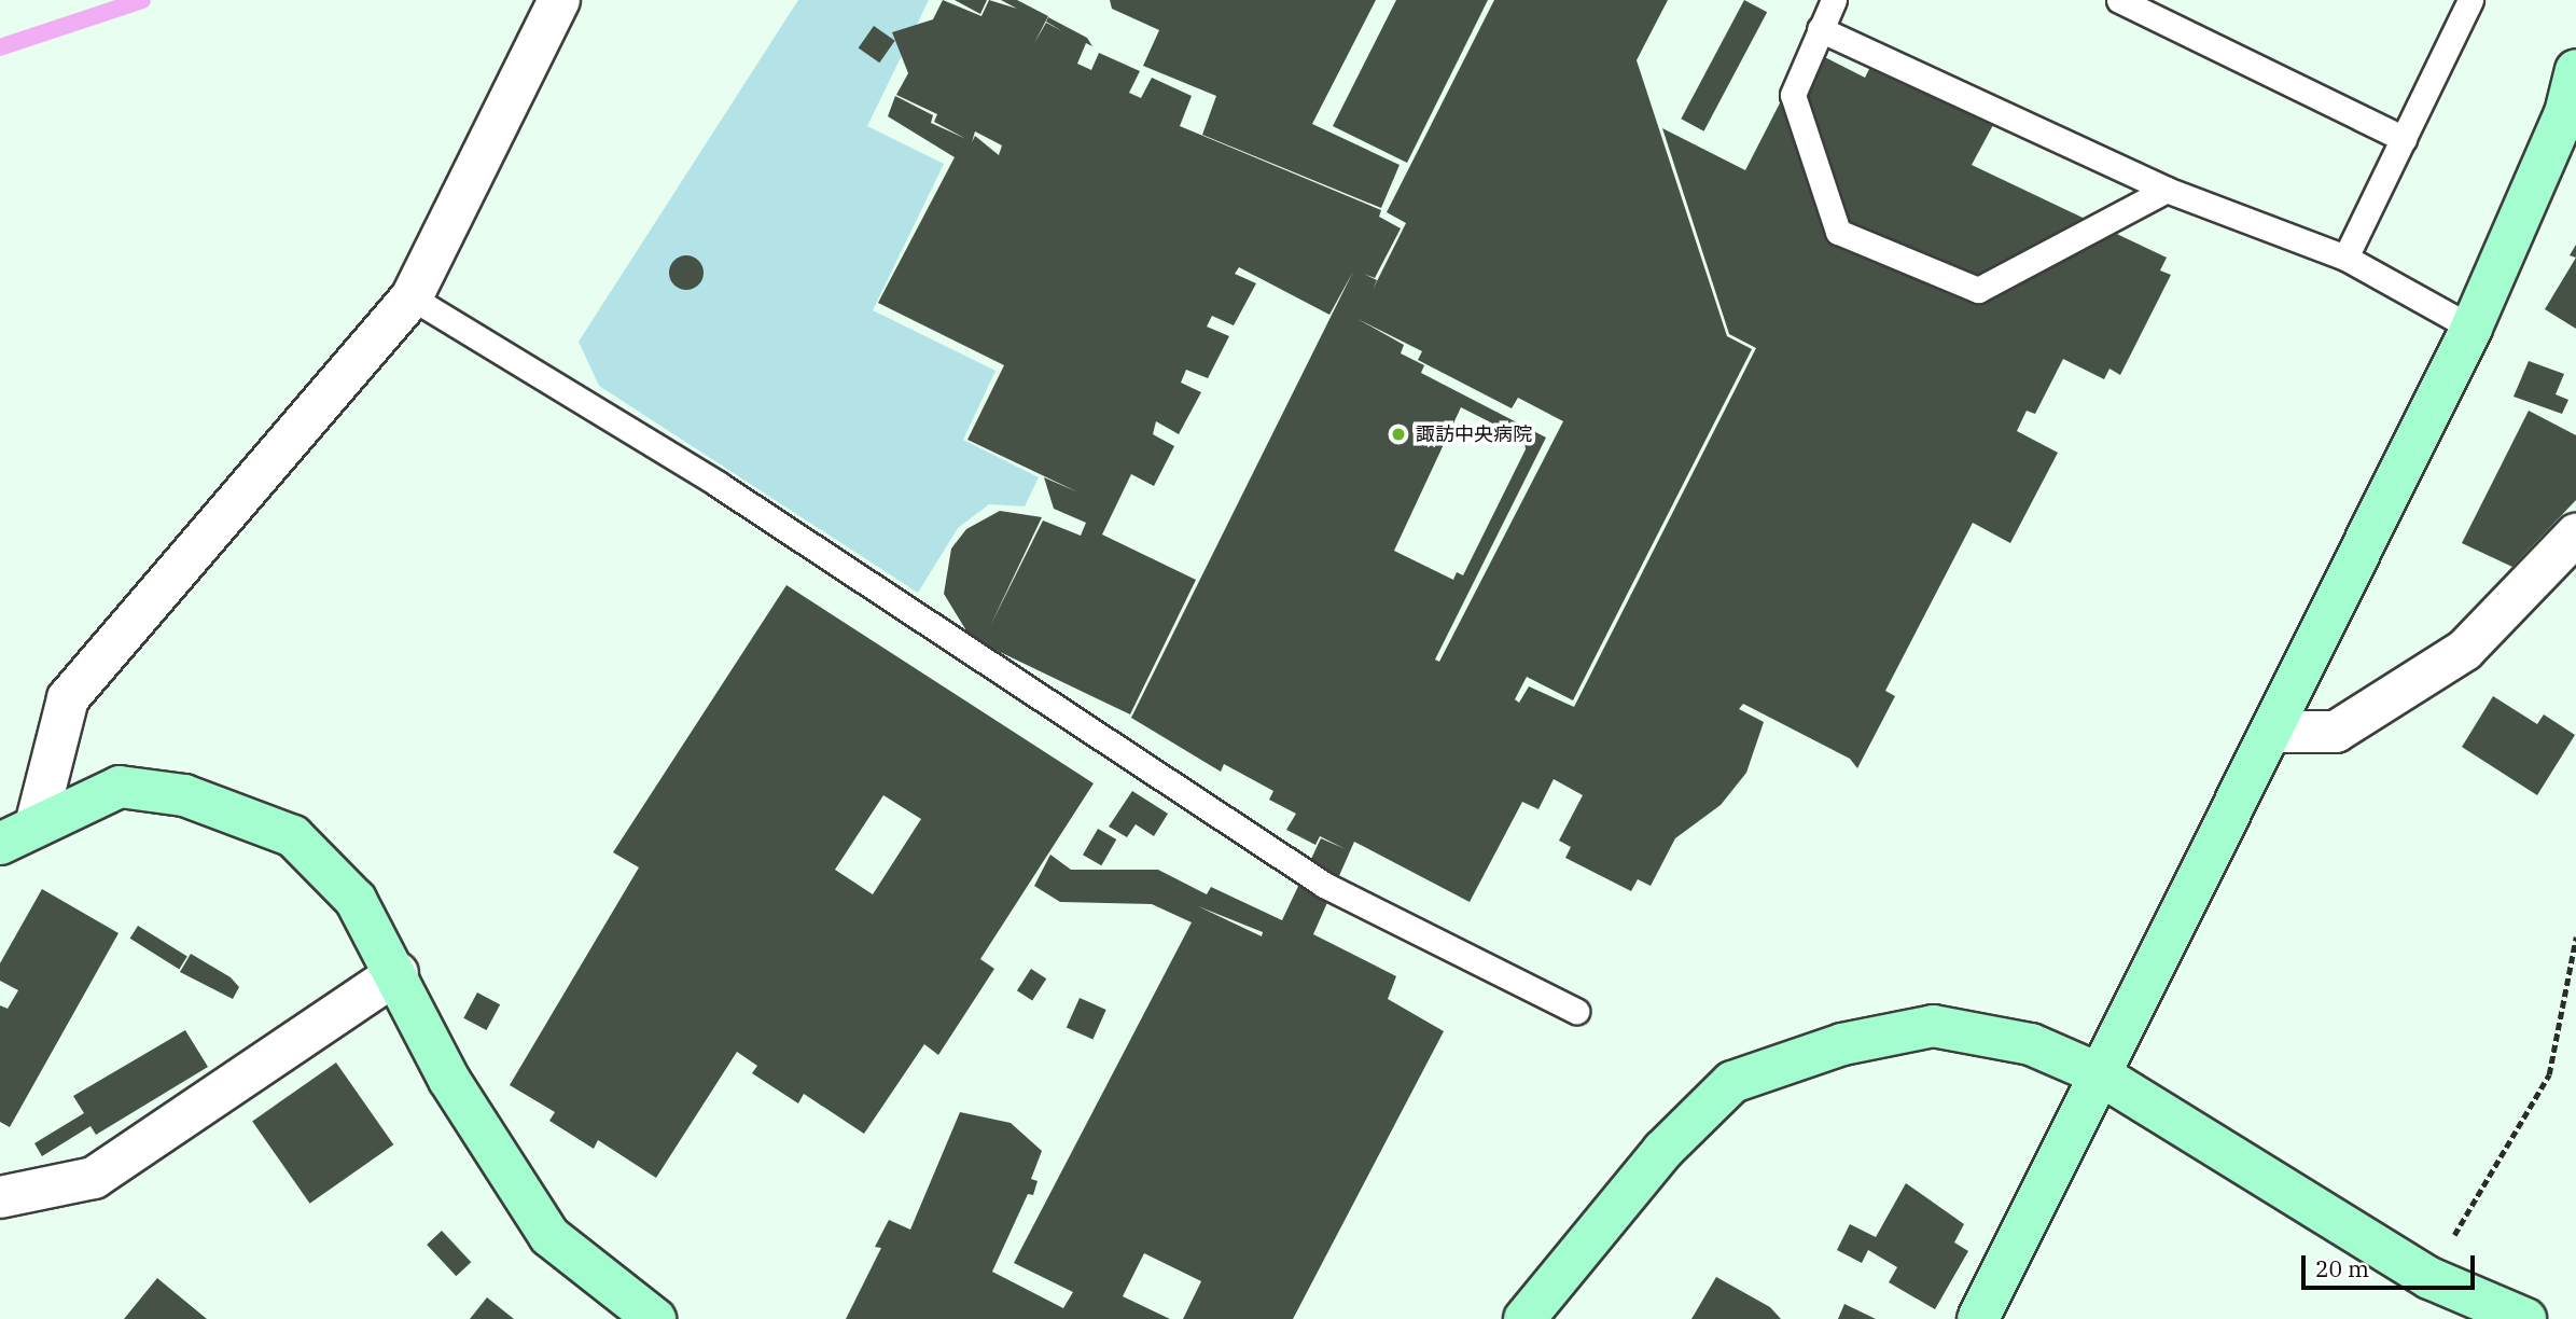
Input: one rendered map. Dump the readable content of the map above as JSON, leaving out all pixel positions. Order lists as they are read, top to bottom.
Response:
{
  "places": ["諏訪中央病院"],
  "scale_bar": "20 m"
}
